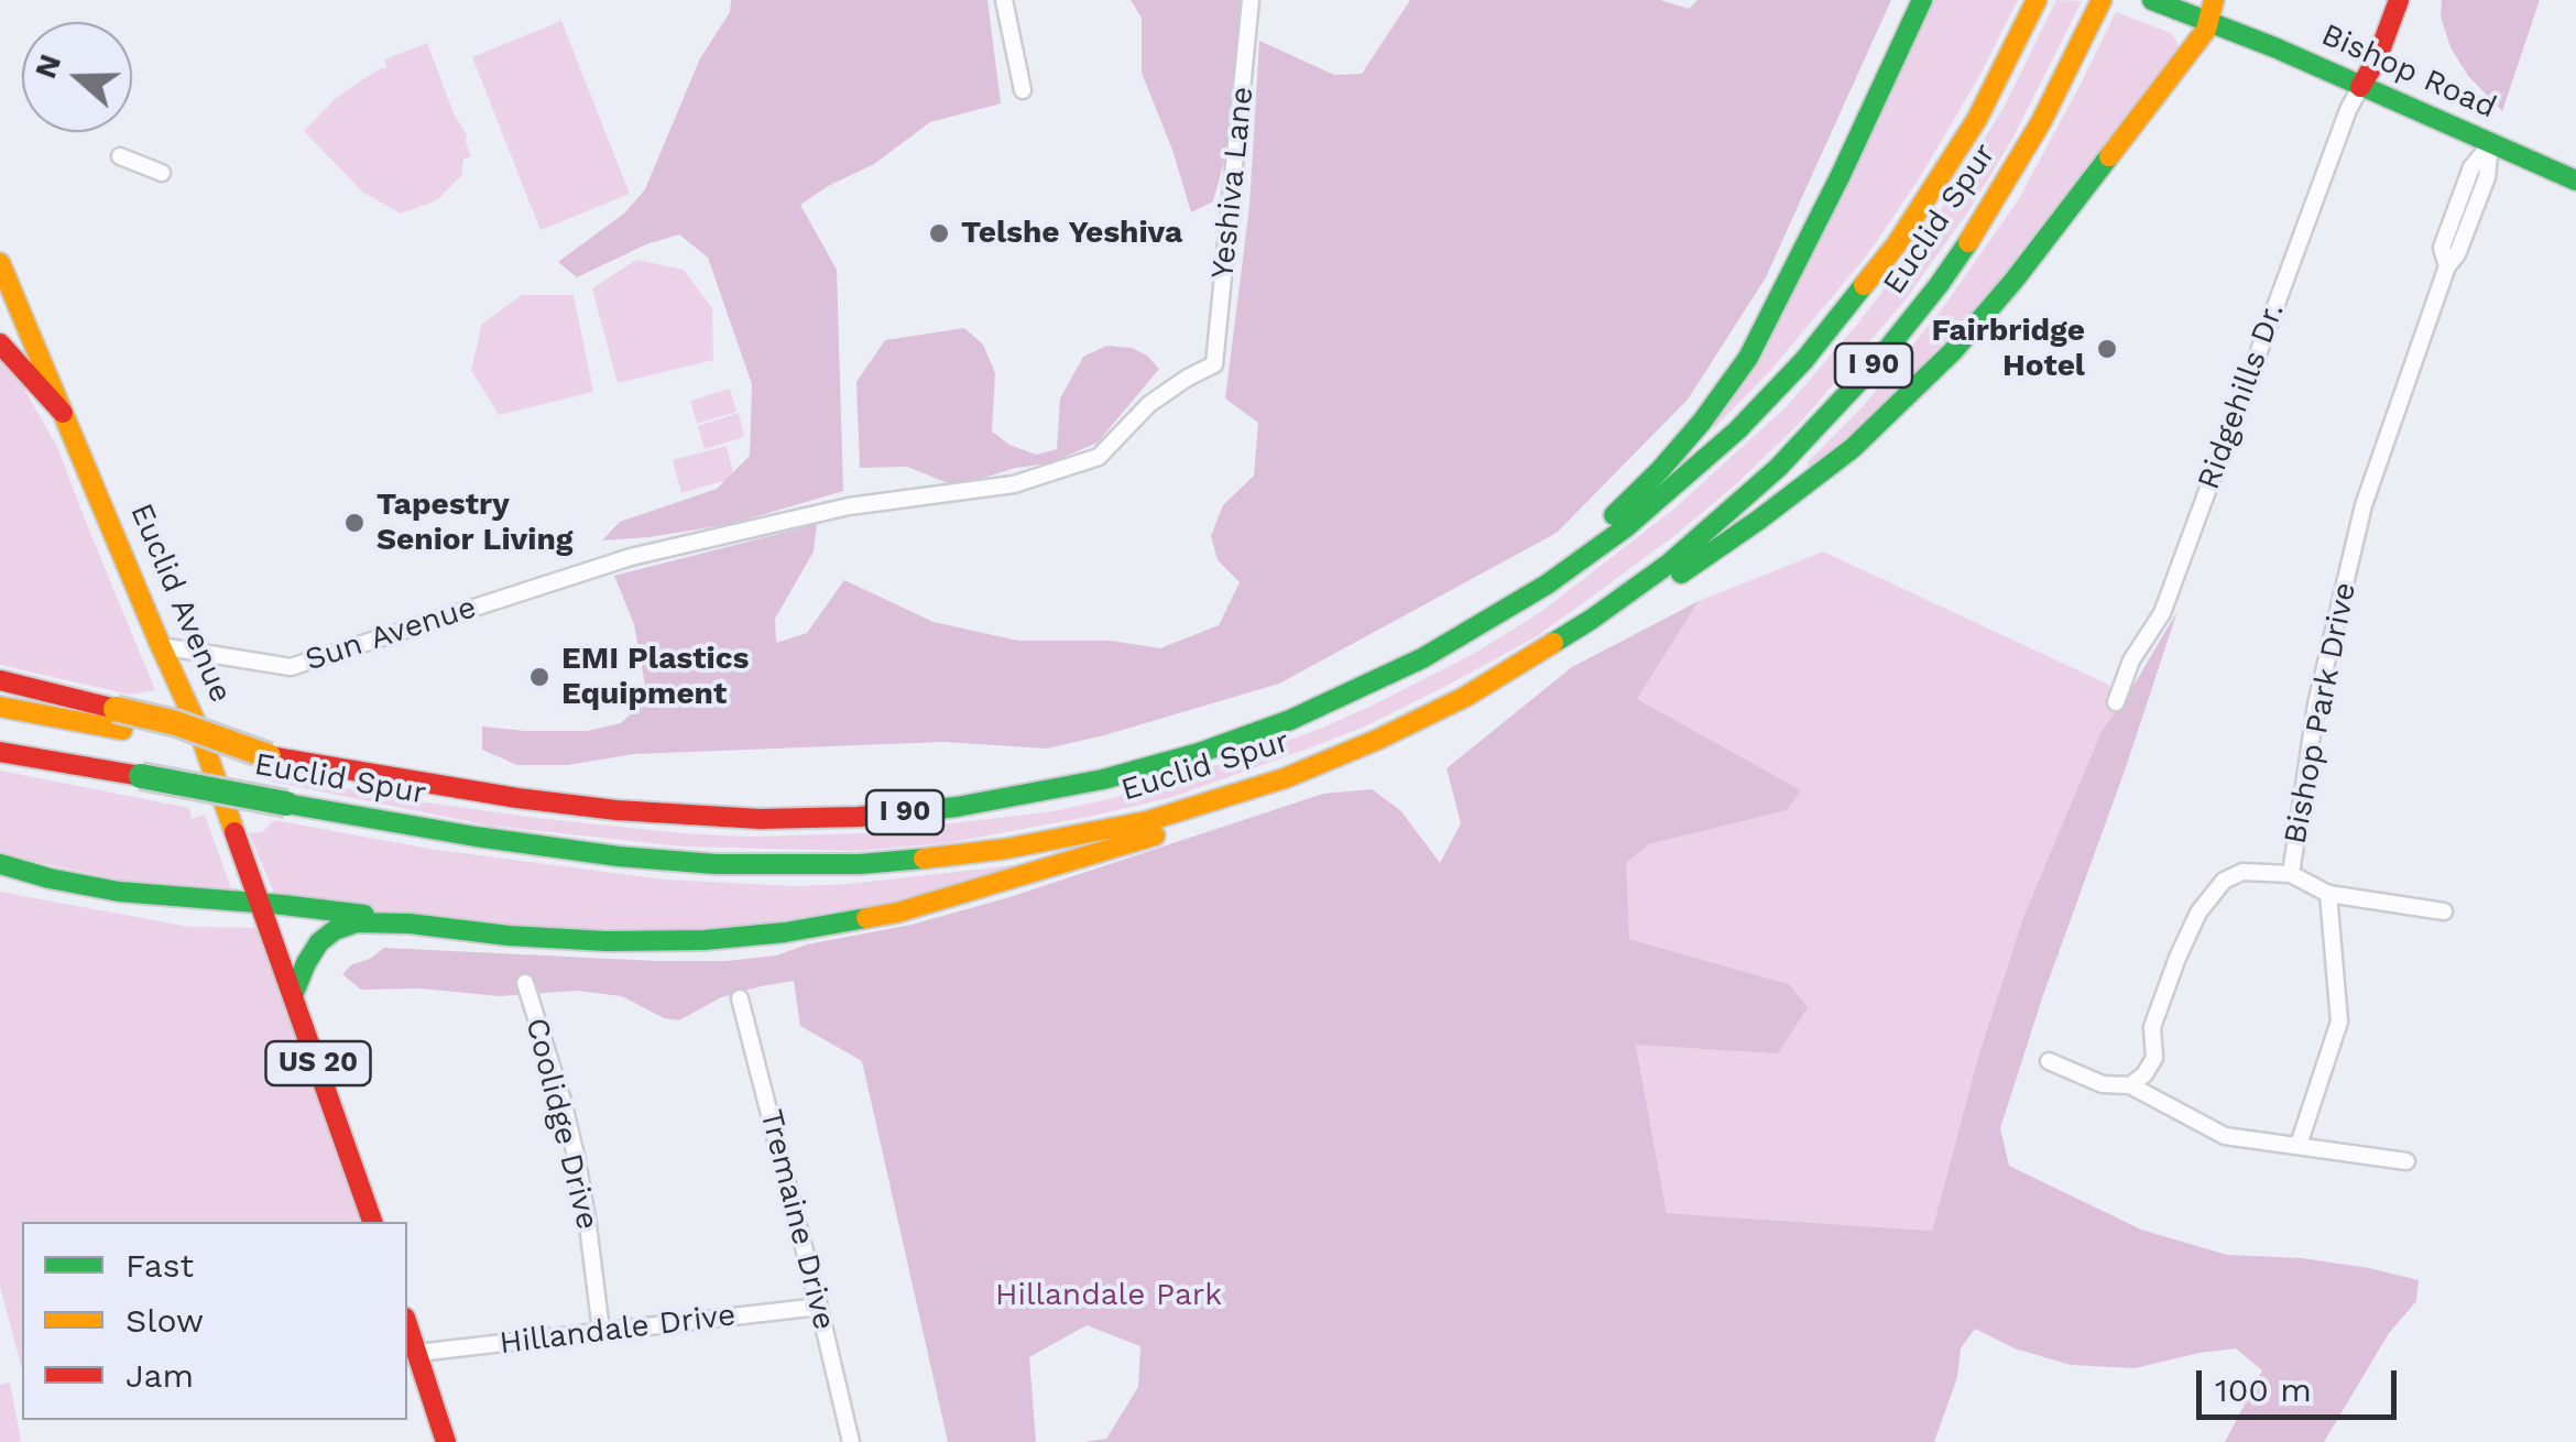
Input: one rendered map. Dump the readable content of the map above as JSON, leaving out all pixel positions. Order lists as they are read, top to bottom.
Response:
{
  "streets": {
    "main road": [
      "Bishop Road",
      "Euclid Spur",
      "I 90",
      "Euclid Avenue",
      "US 20"
    ],
    "street": [
      "Yeshiva Lane",
      "Ridgehills Dr.",
      "Sun Avenue",
      "Bishop Park Drive",
      "Coolidge Drive",
      "Tremaine Drive",
      "Hillandale Drive"
    ]
  },
  "crossings": [
    ["Bishop Road", "Ridgehills Dr."],
    ["Bishop Road", "Bishop Park Drive"],
    ["Yeshiva Lane", "Sun Avenue"],
    ["Euclid Avenue", "Sun Avenue"],
    ["Coolidge Drive", "Hillandale Drive"],
    ["Tremaine Drive", "Hillandale Drive"]
  ],
  "parks": ["Hillandale Park"],
  "places": [
    "Telshe Yeshiva",
    "Fairbridge Hotel",
    "Tapestry Senior Living",
    "EMI Plastics Equipment"
  ],
  "legend": ["Fast", "Slow", "Jam"],
  "scale_bar": "100 m",
  "north": "left"
}
